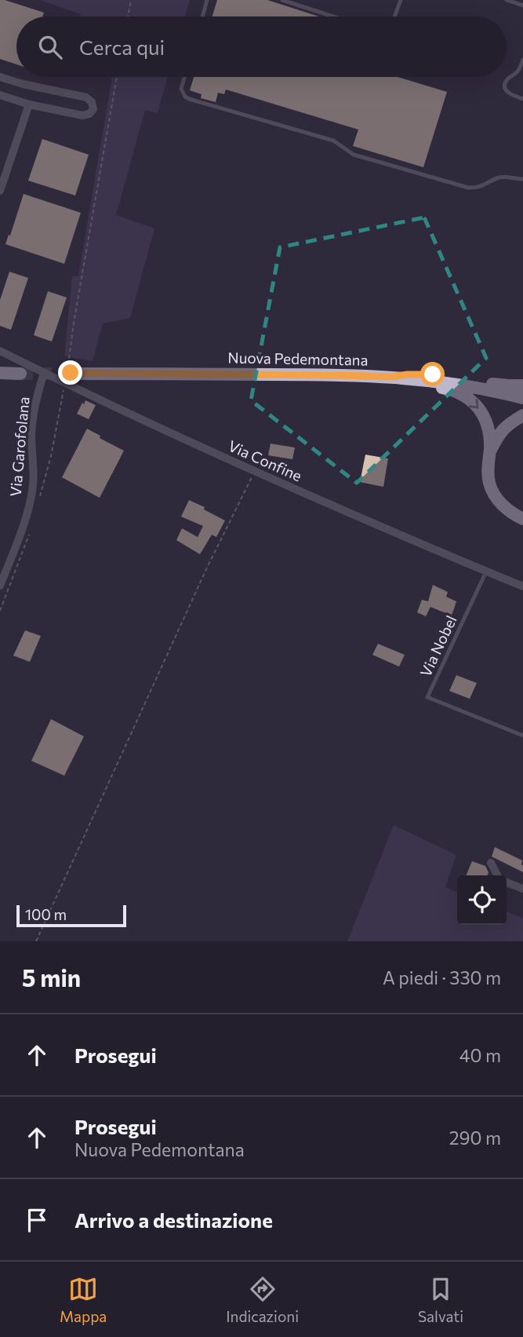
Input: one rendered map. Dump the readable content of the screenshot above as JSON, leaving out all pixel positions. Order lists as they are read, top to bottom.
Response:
{
  "streets": {
    "main road": ["Nuova Pedemontana"],
    "street": ["Via Garofolana", "Via Confine"],
    "lane": ["Via Nobel"]
  },
  "crossings": [
    ["Via Garofolana", "Via Confine"],
    ["Via Confine", "Via Nobel"]
  ],
  "scale_bar": "100 m",
  "page": {
    "search": "Cerca qui",
    "scale": "100 m",
    "heading": ["5 min", "A piedi · 330 m"],
    "list": [
      ["Prosegui", "40 m"],
      ["Prosegui", "Nuova Pedemontana", "290 m"],
      "Arrivo a destinazione"
    ],
    "nav": ["Mappa", "Indicazioni", "Salvati"]
  }
}
